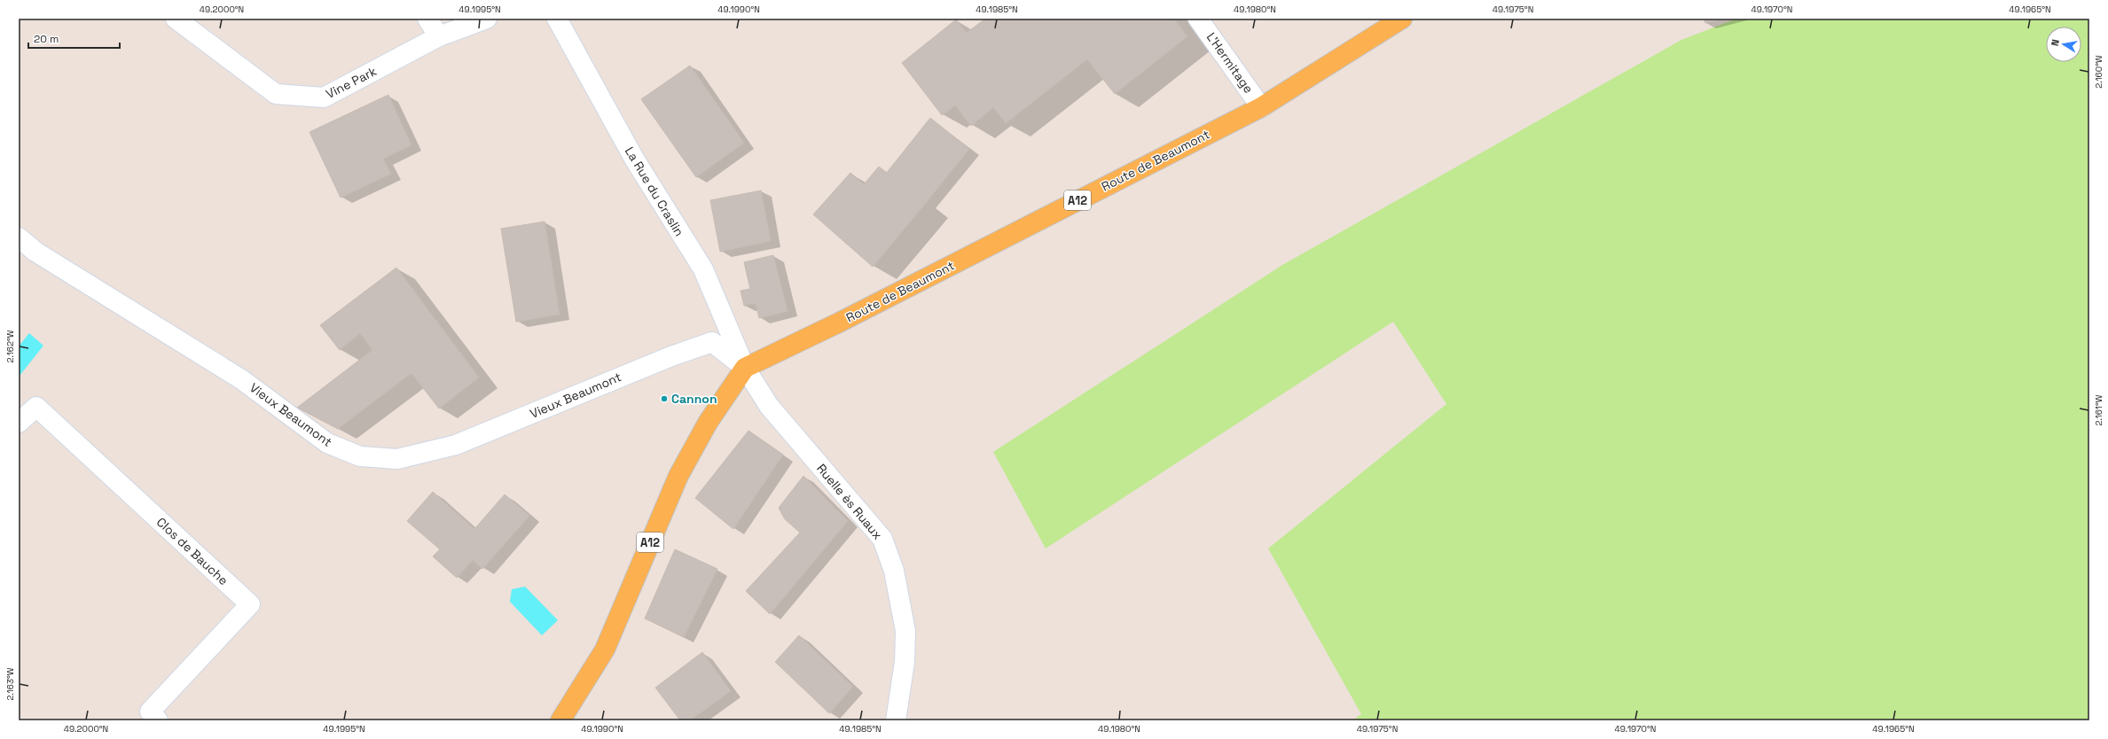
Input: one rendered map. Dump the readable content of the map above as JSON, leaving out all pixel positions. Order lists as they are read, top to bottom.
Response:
{
  "streets": {
    "main road": ["Route de Beaumont", "A12"],
    "street": [
      "L'Hermitage",
      "Vine Park",
      "La Rue du Craslin",
      "Vieux Beaumont",
      "Ruelle ès Ruaux",
      "Clos de Bauche"
    ]
  },
  "crossings": [
    ["L'Hermitage", "Route de Beaumont"],
    ["Route de Beaumont", "La Rue du Craslin"],
    ["Route de Beaumont", "A12"],
    ["Route de Beaumont", "Vieux Beaumont"],
    ["Route de Beaumont", "Ruelle ès Ruaux"],
    ["La Rue du Craslin", "A12"],
    ["La Rue du Craslin", "Vieux Beaumont"],
    ["La Rue du Craslin", "Ruelle ès Ruaux"],
    ["A12", "Vieux Beaumont"],
    ["A12", "Ruelle ès Ruaux"],
    ["Vieux Beaumont", "Ruelle ès Ruaux"]
  ],
  "places": ["Cannon"],
  "scale_bar": "20 m",
  "north": "left",
  "coordinates": [
    "49.2000°N",
    "49.1995°N",
    "49.1990°N",
    "49.1985°N",
    "49.1980°N",
    "49.1975°N",
    "49.1970°N",
    "49.1965°N",
    "2.160°W",
    "2.162°W",
    "2.161°W",
    "2.163°W"
  ]
}
